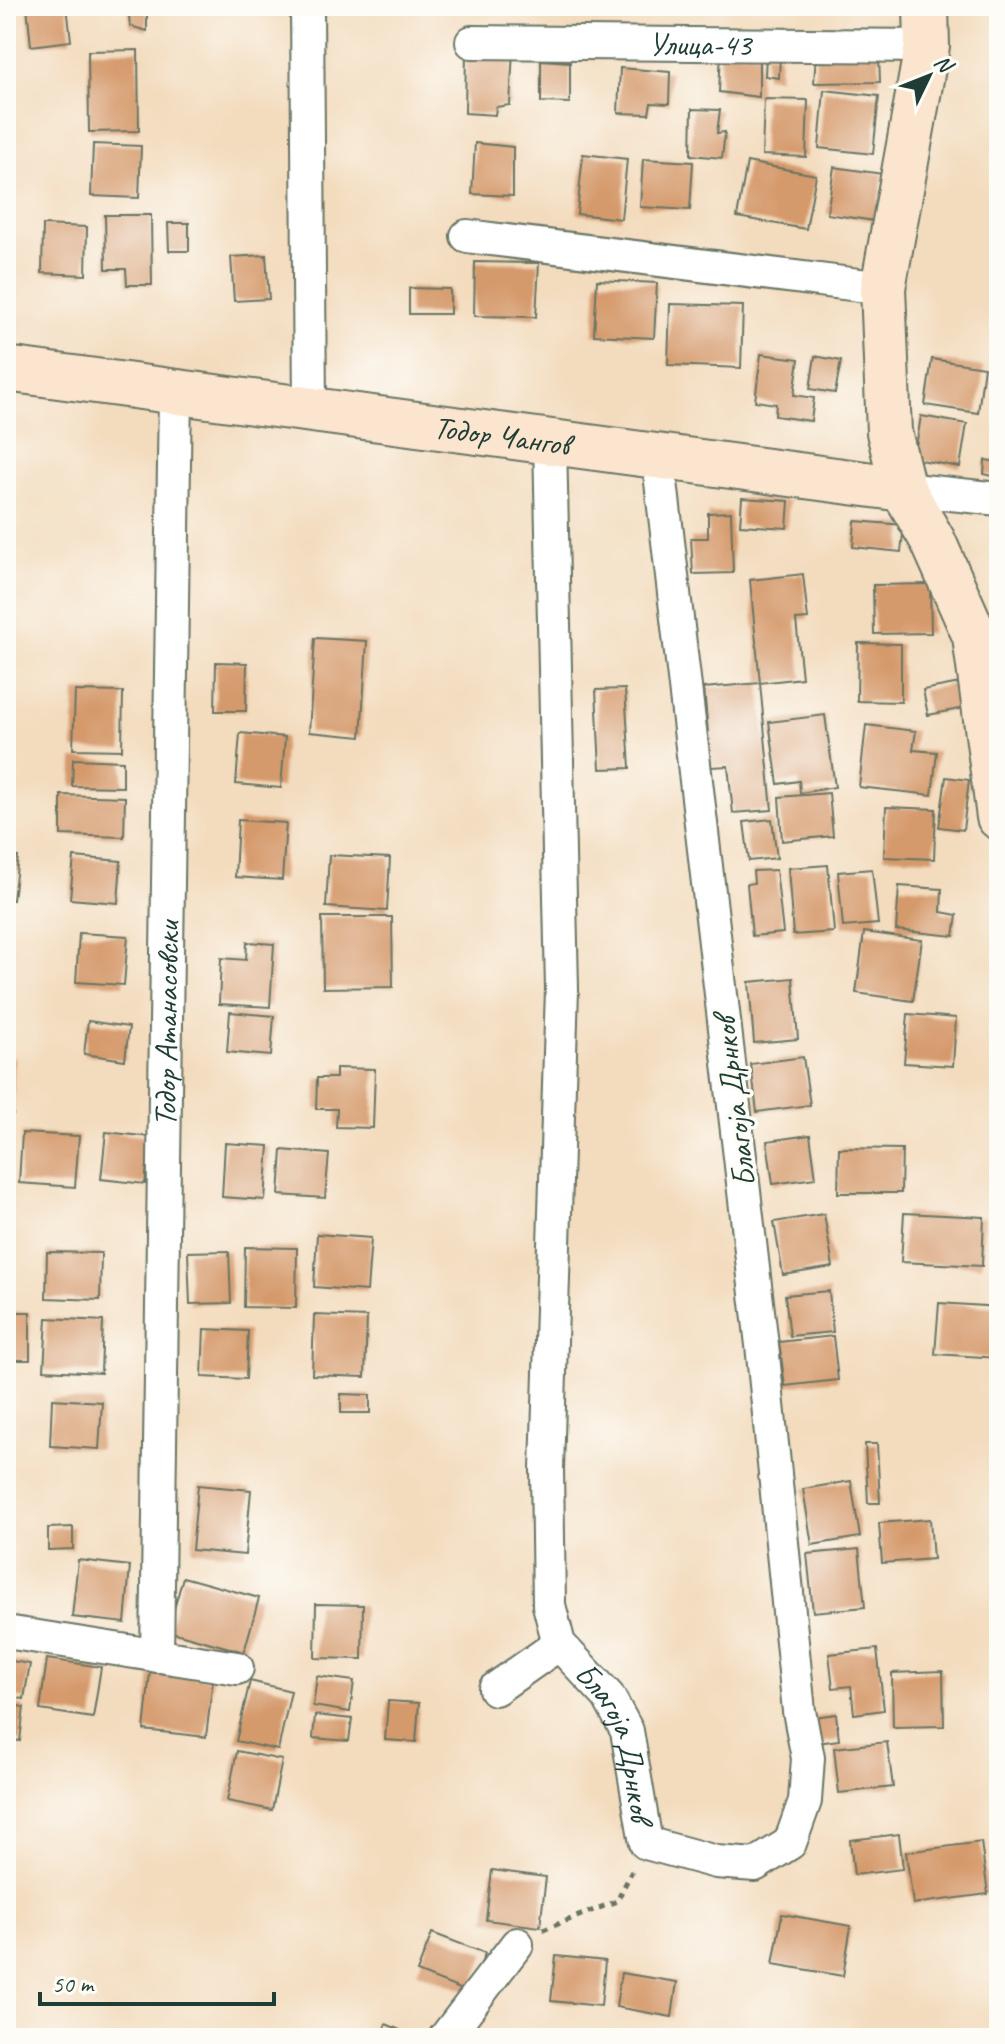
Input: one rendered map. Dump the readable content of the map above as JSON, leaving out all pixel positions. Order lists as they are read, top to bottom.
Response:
{
  "streets": {
    "street": [
      "Улица-43",
      "Тодор Чангов",
      "Тодор Атанасовски",
      "Благоја Дрнков"
    ]
  },
  "crossings": [
    ["Тодор Чангов", "Тодор Атанасовски"],
    ["Тодор Чангов", "Благоја Дрнков"]
  ],
  "scale_bar": "50 m",
  "north": "top right"
}
